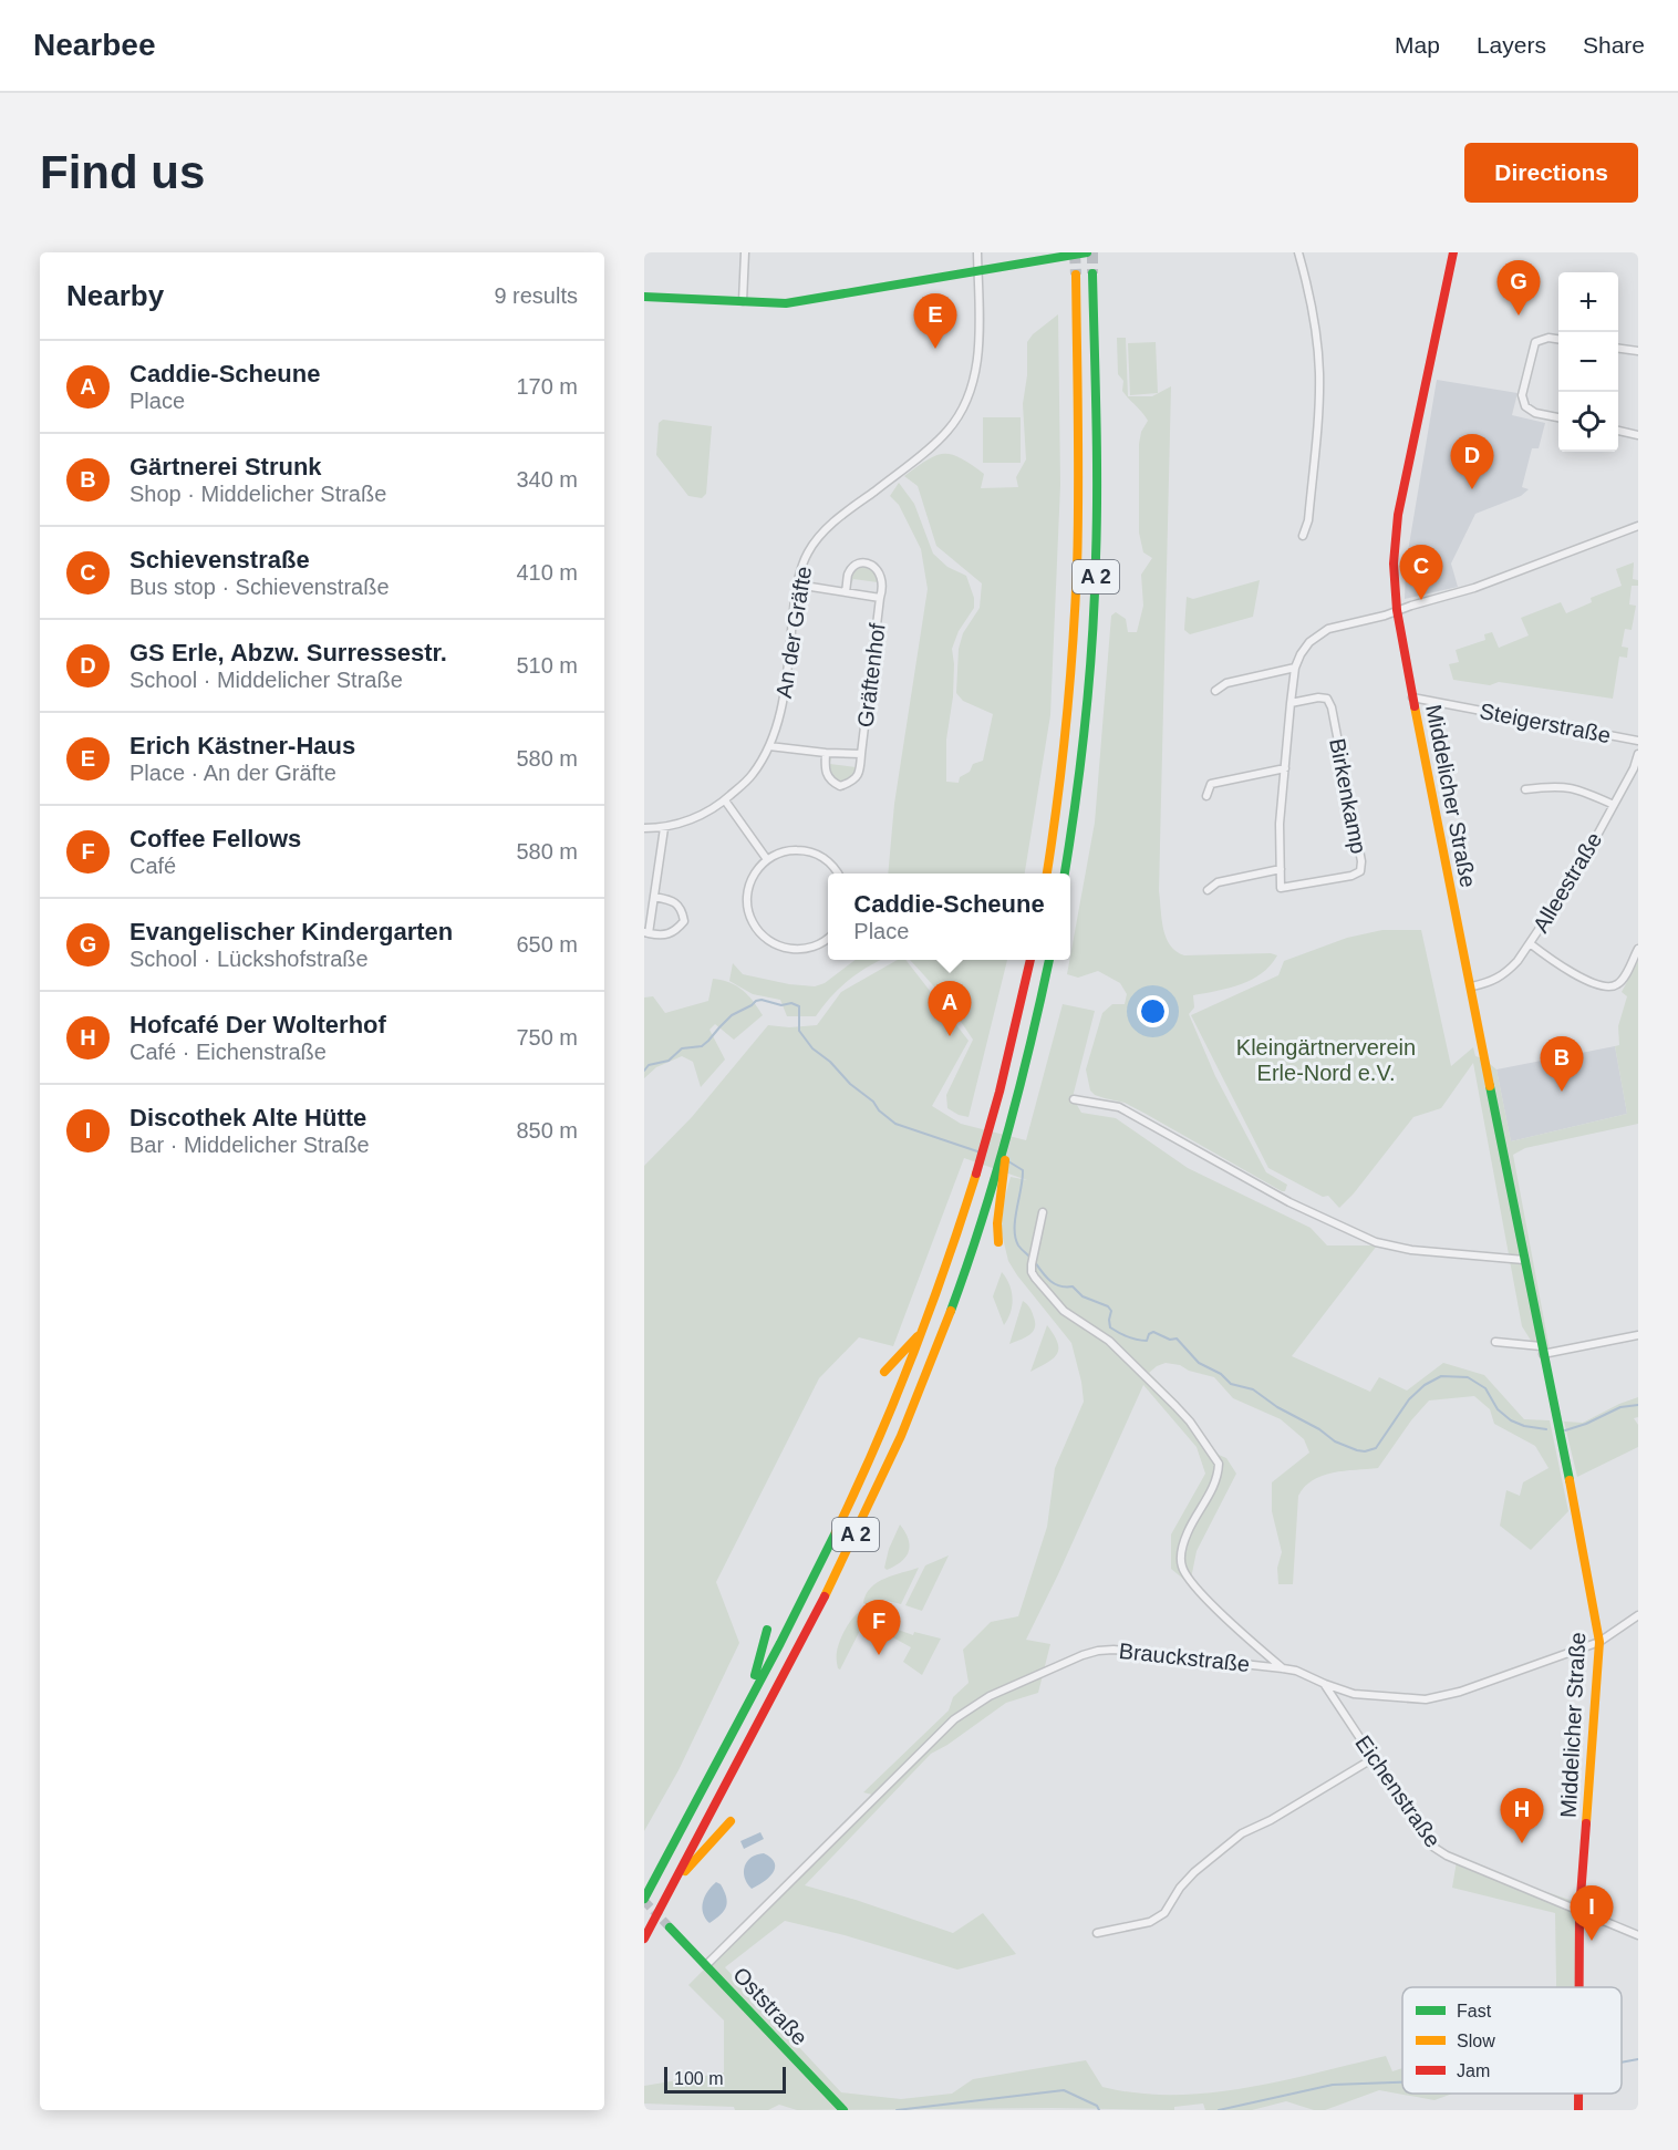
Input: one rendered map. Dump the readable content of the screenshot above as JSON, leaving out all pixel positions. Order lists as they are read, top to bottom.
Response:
{
  "streets": {
    "main road": ["A 2", "Middelicher Straße", "Oststraße"],
    "street": [
      "An der Gräfte",
      "Gräftenhof",
      "Steigerstraße",
      "Birkenkamp",
      "Alleestraße",
      "Brauckstraße",
      "Eichenstraße"
    ]
  },
  "crossings": [
    ["An der Gräfte", "Gräftenhof"],
    ["Steigerstraße", "Middelicher Straße"],
    ["Middelicher Straße", "Alleestraße"],
    ["Middelicher Straße", "Brauckstraße"],
    ["Middelicher Straße", "Eichenstraße"],
    ["Brauckstraße", "Eichenstraße"],
    ["Brauckstraße", "Oststraße"]
  ],
  "parks": ["Kleingärtnerverein Erle-Nord e.V."],
  "legend": ["Fast", "Slow", "Jam"],
  "scale_bar": "100 m",
  "page": {
    "header": "Nearbee",
    "nav": ["Map", "Layers", "Share"],
    "buttons": "Directions",
    "title": "Find us",
    "heading": ["Nearby", "9 results"],
    "pins": [
      "G",
      "E",
      "D",
      "C",
      "A",
      "B",
      "F",
      "H",
      "I"
    ],
    "map_buttons": ["+", "−"],
    "list": [
      {
        "mark": "A",
        "name": "Caddie-Scheune",
        "note": "Place",
        "value": "170 m"
      },
      {
        "mark": "B",
        "name": "Gärtnerei Strunk",
        "note": "Shop · Middelicher Straße",
        "value": "340 m"
      },
      {
        "mark": "C",
        "name": "Schievenstraße",
        "note": "Bus stop · Schievenstraße",
        "value": "410 m"
      },
      {
        "mark": "D",
        "name": "GS Erle, Abzw. Surressestr.",
        "note": "School · Middelicher Straße",
        "value": "510 m"
      },
      {
        "mark": "E",
        "name": "Erich Kästner-Haus",
        "note": "Place · An der Gräfte",
        "value": "580 m"
      },
      {
        "mark": "F",
        "name": "Coffee Fellows",
        "note": "Café",
        "value": "580 m"
      },
      {
        "mark": "G",
        "name": "Evangelischer Kindergarten",
        "note": "School · Lückshofstraße",
        "value": "650 m"
      },
      {
        "mark": "H",
        "name": "Hofcafé Der Wolterhof",
        "note": "Café · Eichenstraße",
        "value": "750 m"
      },
      {
        "mark": "I",
        "name": "Discothek Alte Hütte",
        "note": "Bar · Middelicher Straße",
        "value": "850 m"
      }
    ],
    "popup": ["Caddie-Scheune", "Place"],
    "scale": "100 m"
  }
}
